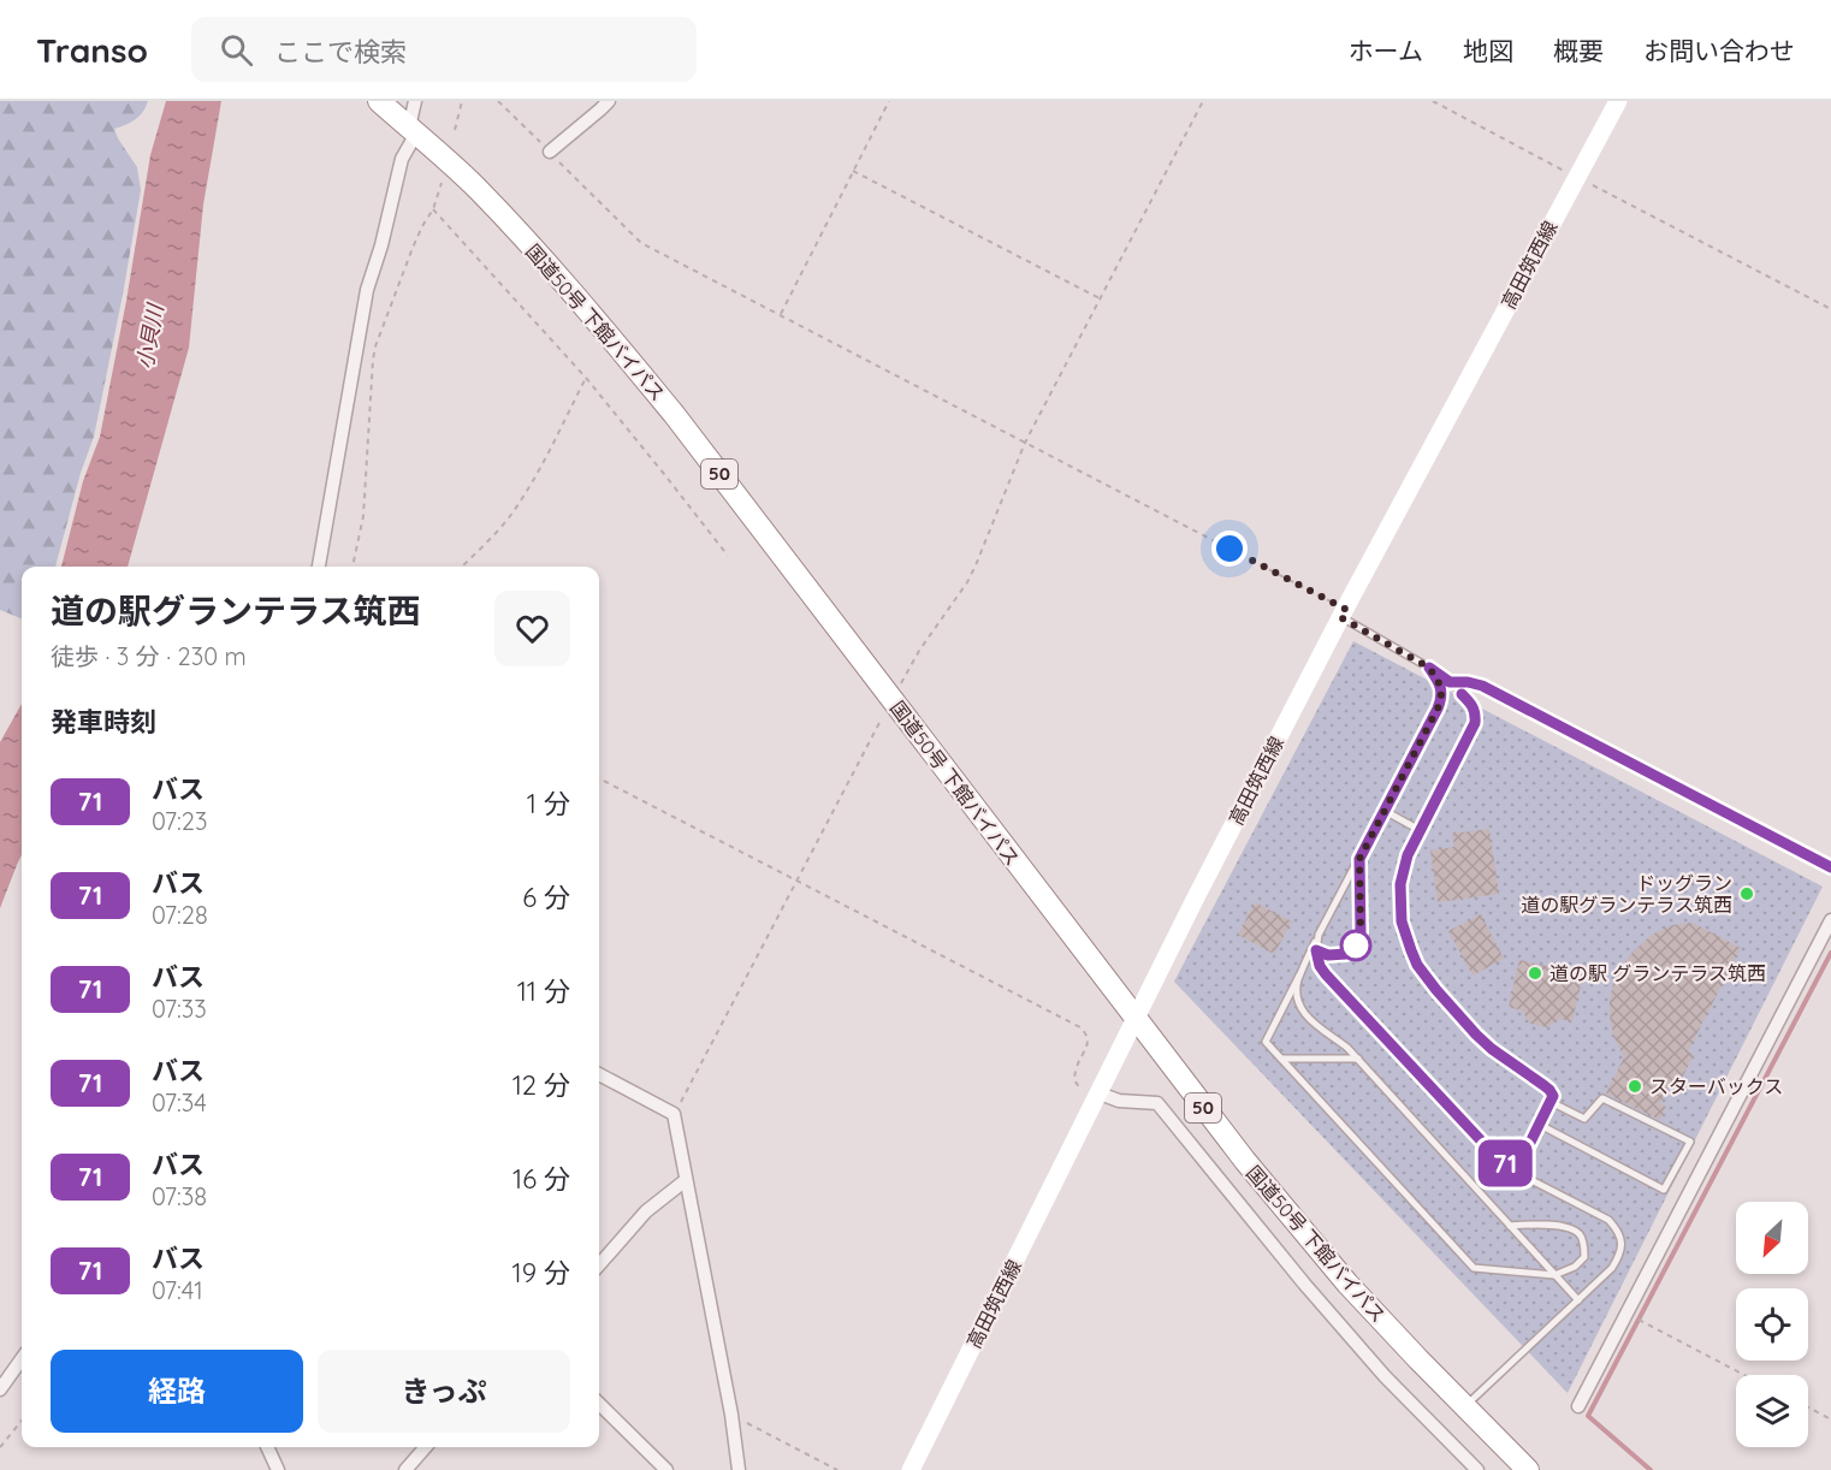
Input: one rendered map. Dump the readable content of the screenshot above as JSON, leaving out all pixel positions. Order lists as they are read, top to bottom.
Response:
{
  "streets": {
    "highway": ["国道50号 下館バイパス", "50"],
    "main road": ["高田筑西線"]
  },
  "crossings": [
    ["高田筑西線", "国道50号 下館バイパス"]
  ],
  "water": ["小貝川"],
  "places": ["ドッグラン 道の駅グランテラス筑西", "道の駅 グランテラス筑西", "スターバックス"],
  "lines": ["bus line 71"],
  "north": "bottom left",
  "page": {
    "header": "Transo",
    "search": "ここで検索",
    "nav": [
      "ホーム",
      "地図",
      "概要",
      "お問い合わせ"
    ],
    "on_map": "71",
    "heading": [
      ["道の駅グランテラス筑西", "徒歩 · 3 分 · 230 m"],
      "発車時刻"
    ],
    "list": [
      {
        "mark": "71",
        "name": "バス",
        "note": "07:23",
        "value": "1 分"
      },
      {
        "mark": "71",
        "name": "バス",
        "note": "07:28",
        "value": "6 分"
      },
      {
        "mark": "71",
        "name": "バス",
        "note": "07:33",
        "value": "11 分"
      },
      {
        "mark": "71",
        "name": "バス",
        "note": "07:34",
        "value": "12 分"
      },
      {
        "mark": "71",
        "name": "バス",
        "note": "07:38",
        "value": "16 分"
      },
      {
        "mark": "71",
        "name": "バス",
        "note": "07:41",
        "value": "19 分"
      }
    ],
    "buttons": ["経路", "きっぷ"]
  }
}
